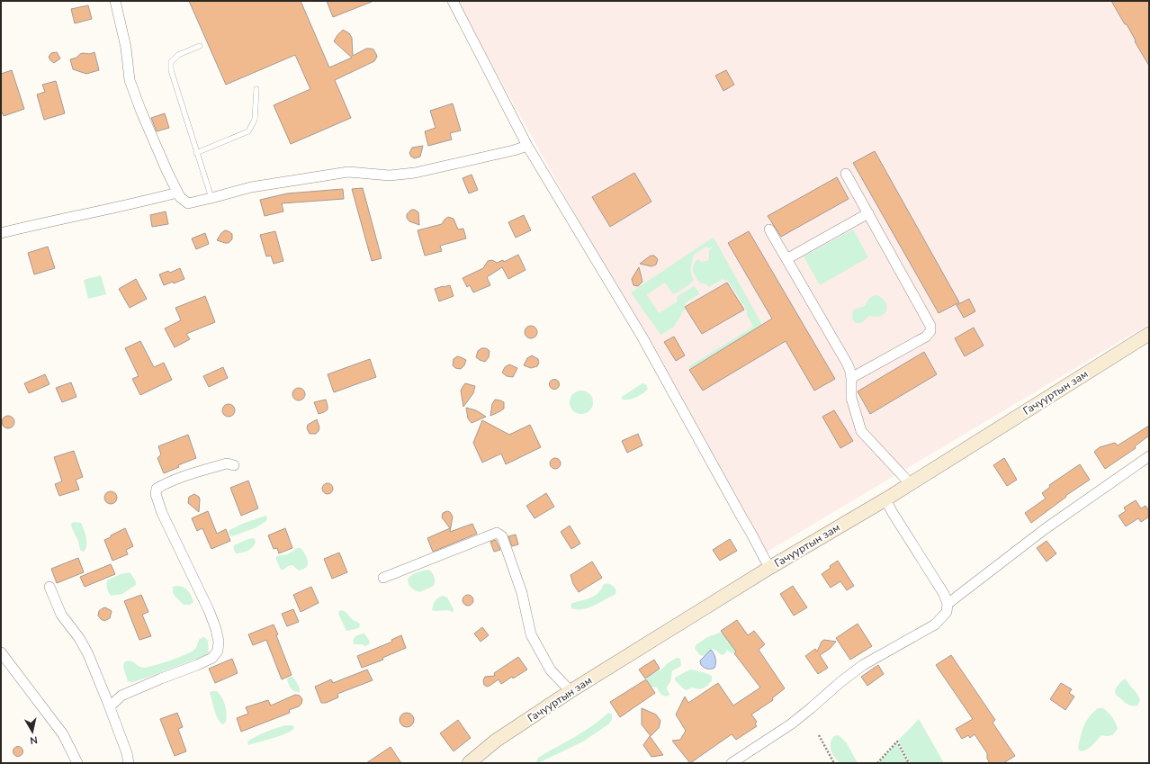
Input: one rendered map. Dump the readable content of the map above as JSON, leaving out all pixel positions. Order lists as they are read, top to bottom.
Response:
{
  "streets": {
    "main road": ["Гачууртын зам"]
  },
  "north": "bottom"
}
